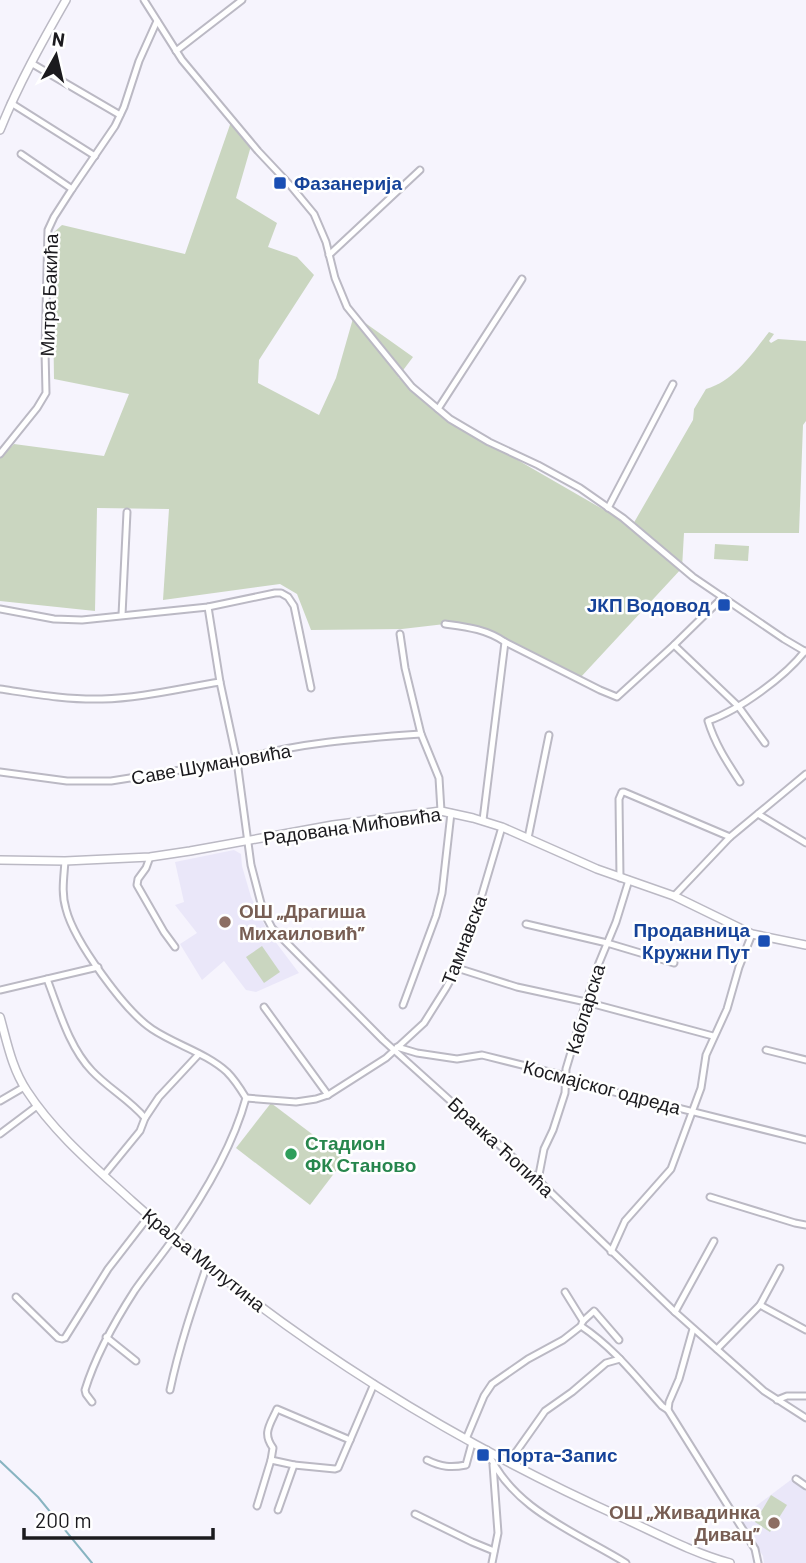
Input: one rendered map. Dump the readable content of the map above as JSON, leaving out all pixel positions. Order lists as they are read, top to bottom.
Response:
{
  "streets": {
    "street": [
      "Митра Бакића",
      "Саве Шумановића",
      "Радована Мићовића",
      "Тамнавска",
      "Кабларска",
      "Космајског одреда",
      "Бранка Ћопића",
      "Краља Милутина"
    ]
  },
  "crossings": [
    ["Саве Шумановића", "Бранка Ћопића"],
    ["Радована Мићовића", "Тамнавска"],
    ["Радована Мићовића", "Кабларска"],
    ["Радована Мићовића", "Бранка Ћопића"],
    ["Тамнавска", "Космајског одреда"],
    ["Тамнавска", "Бранка Ћопића"],
    ["Кабларска", "Космајског одреда"],
    ["Кабларска", "Бранка Ћопића"],
    ["Космајског одреда", "Бранка Ћопића"]
  ],
  "places": {
    "transit": [
      "Фазанерија",
      "ЈКП Водовод",
      "Продавница Кружни Пут",
      "Порта-Запис"
    ],
    "other": ["ОШ „Драгиша Михаиловић”", "Стадион ФК Станово", "ОШ „Живадинка Дивац”"]
  },
  "scale_bar": "200 m",
  "north": "top"
}
